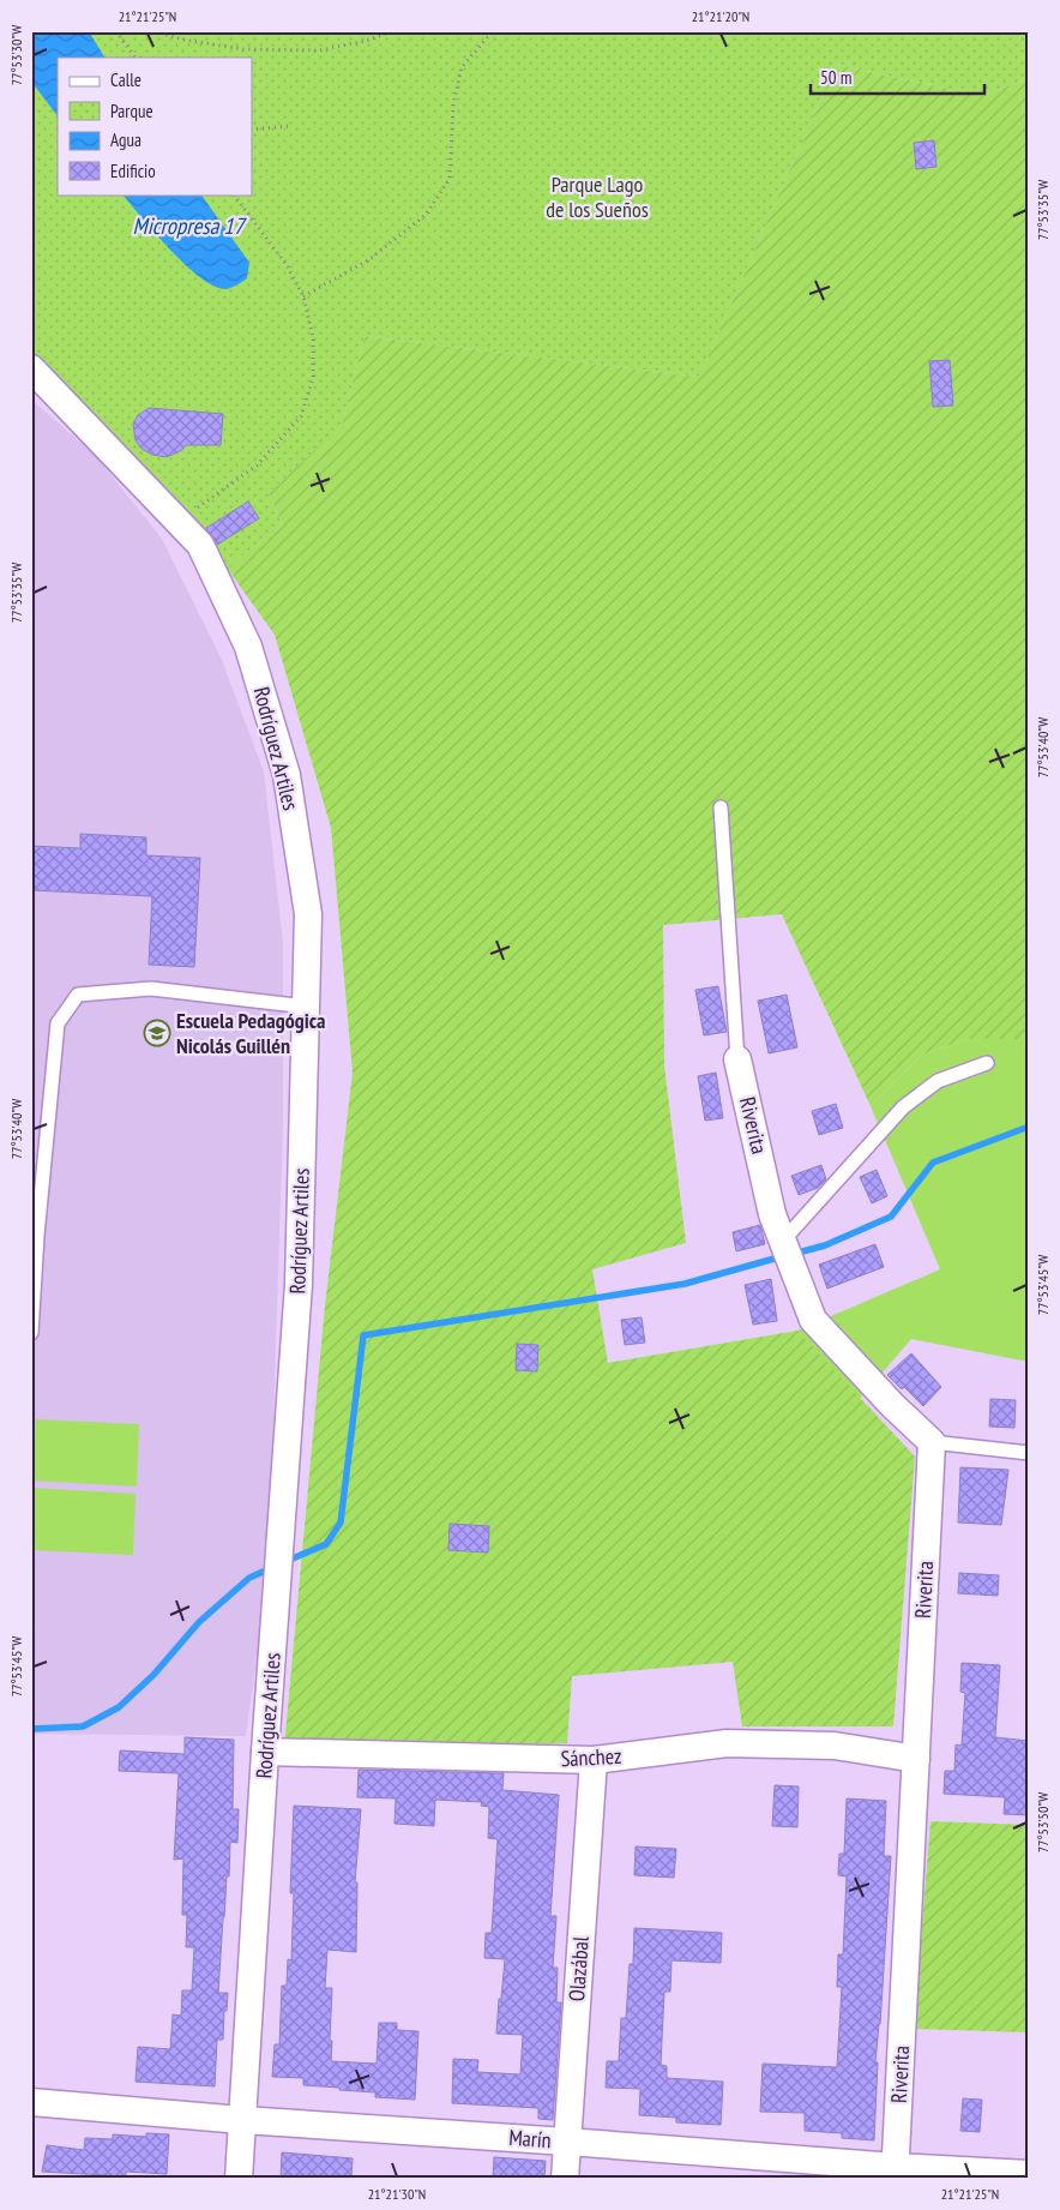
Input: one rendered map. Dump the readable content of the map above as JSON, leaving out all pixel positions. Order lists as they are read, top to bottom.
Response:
{
  "streets": {
    "street": [
      "Rodríguez Artiles",
      "Riverita",
      "Sánchez",
      "Olazábal",
      "Marín"
    ]
  },
  "crossings": [
    ["Rodríguez Artiles", "Sánchez"],
    ["Rodríguez Artiles", "Marín"],
    ["Riverita", "Sánchez"],
    ["Riverita", "Marín"],
    ["Sánchez", "Olazábal"],
    ["Olazábal", "Marín"]
  ],
  "water": ["Micropresa 17"],
  "parks": ["Parque Lago de los Sueños"],
  "places": {
    "school or university": ["Escuela Pedagógica Nicolás Guillén"]
  },
  "legend": [
    "Calle",
    "Parque",
    "Agua",
    "Edificio"
  ],
  "scale_bar": "50 m",
  "coordinates": [
    "21°21'25\"N",
    "21°21'20\"N",
    "77°53'30\"W",
    "77°53'35\"W",
    "77°53'40\"W",
    "77°53'45\"W",
    "77°53'50\"W",
    "21°21'30\"N"
  ]
}
